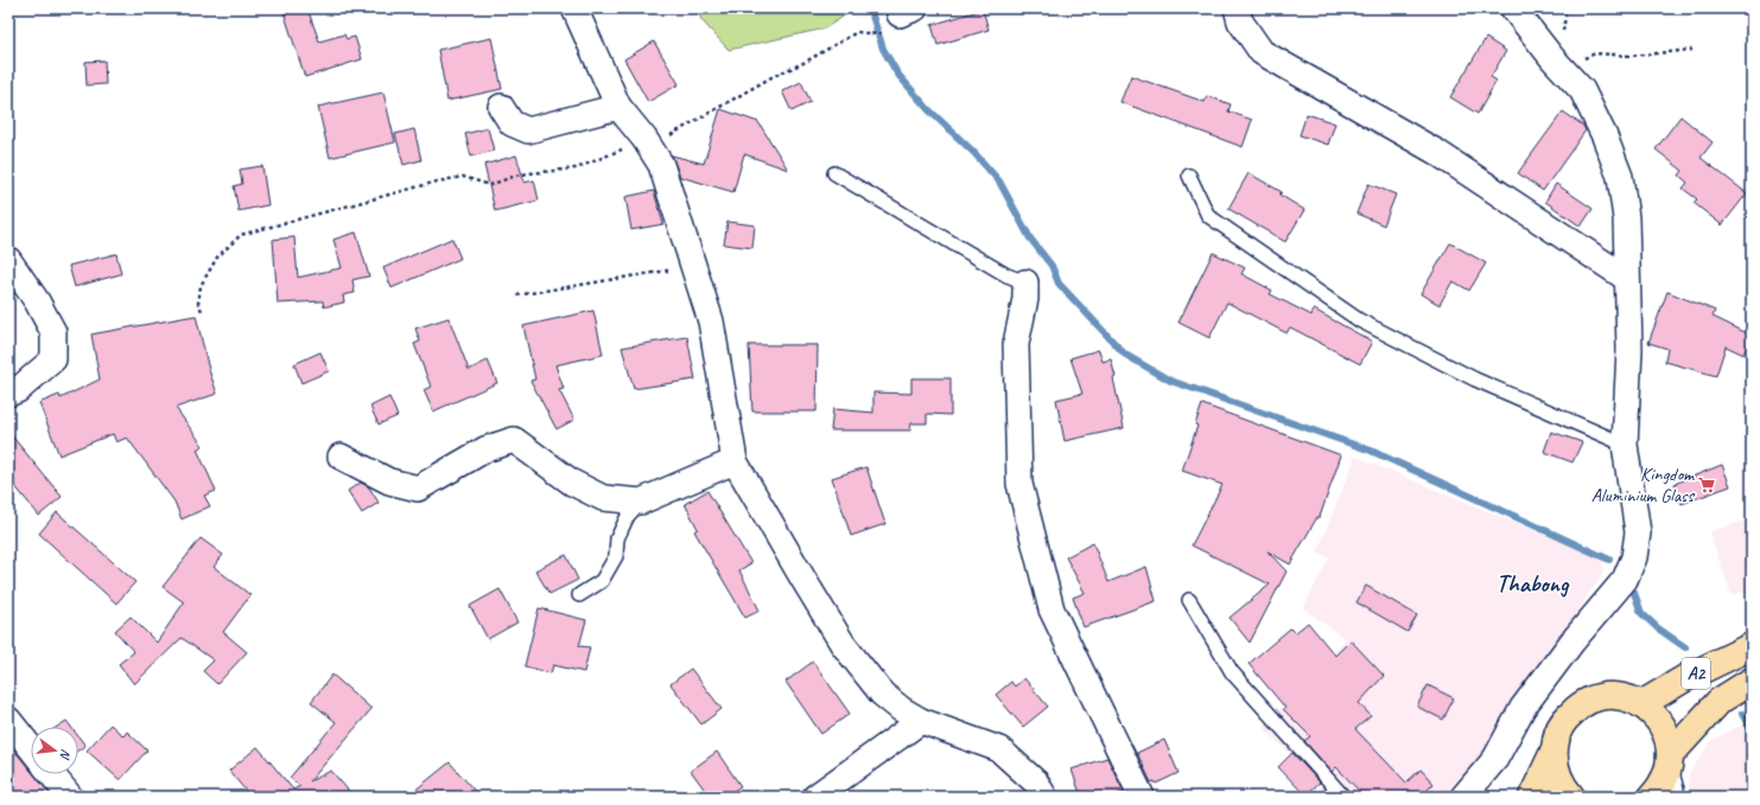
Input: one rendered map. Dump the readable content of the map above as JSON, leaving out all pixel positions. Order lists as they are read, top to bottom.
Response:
{
  "streets": {
    "main road": ["A2"]
  },
  "districts": ["Thabong"],
  "places": {
    "supermarket": ["Kingdom Aluminium Glass"]
  },
  "north": "right"
}
